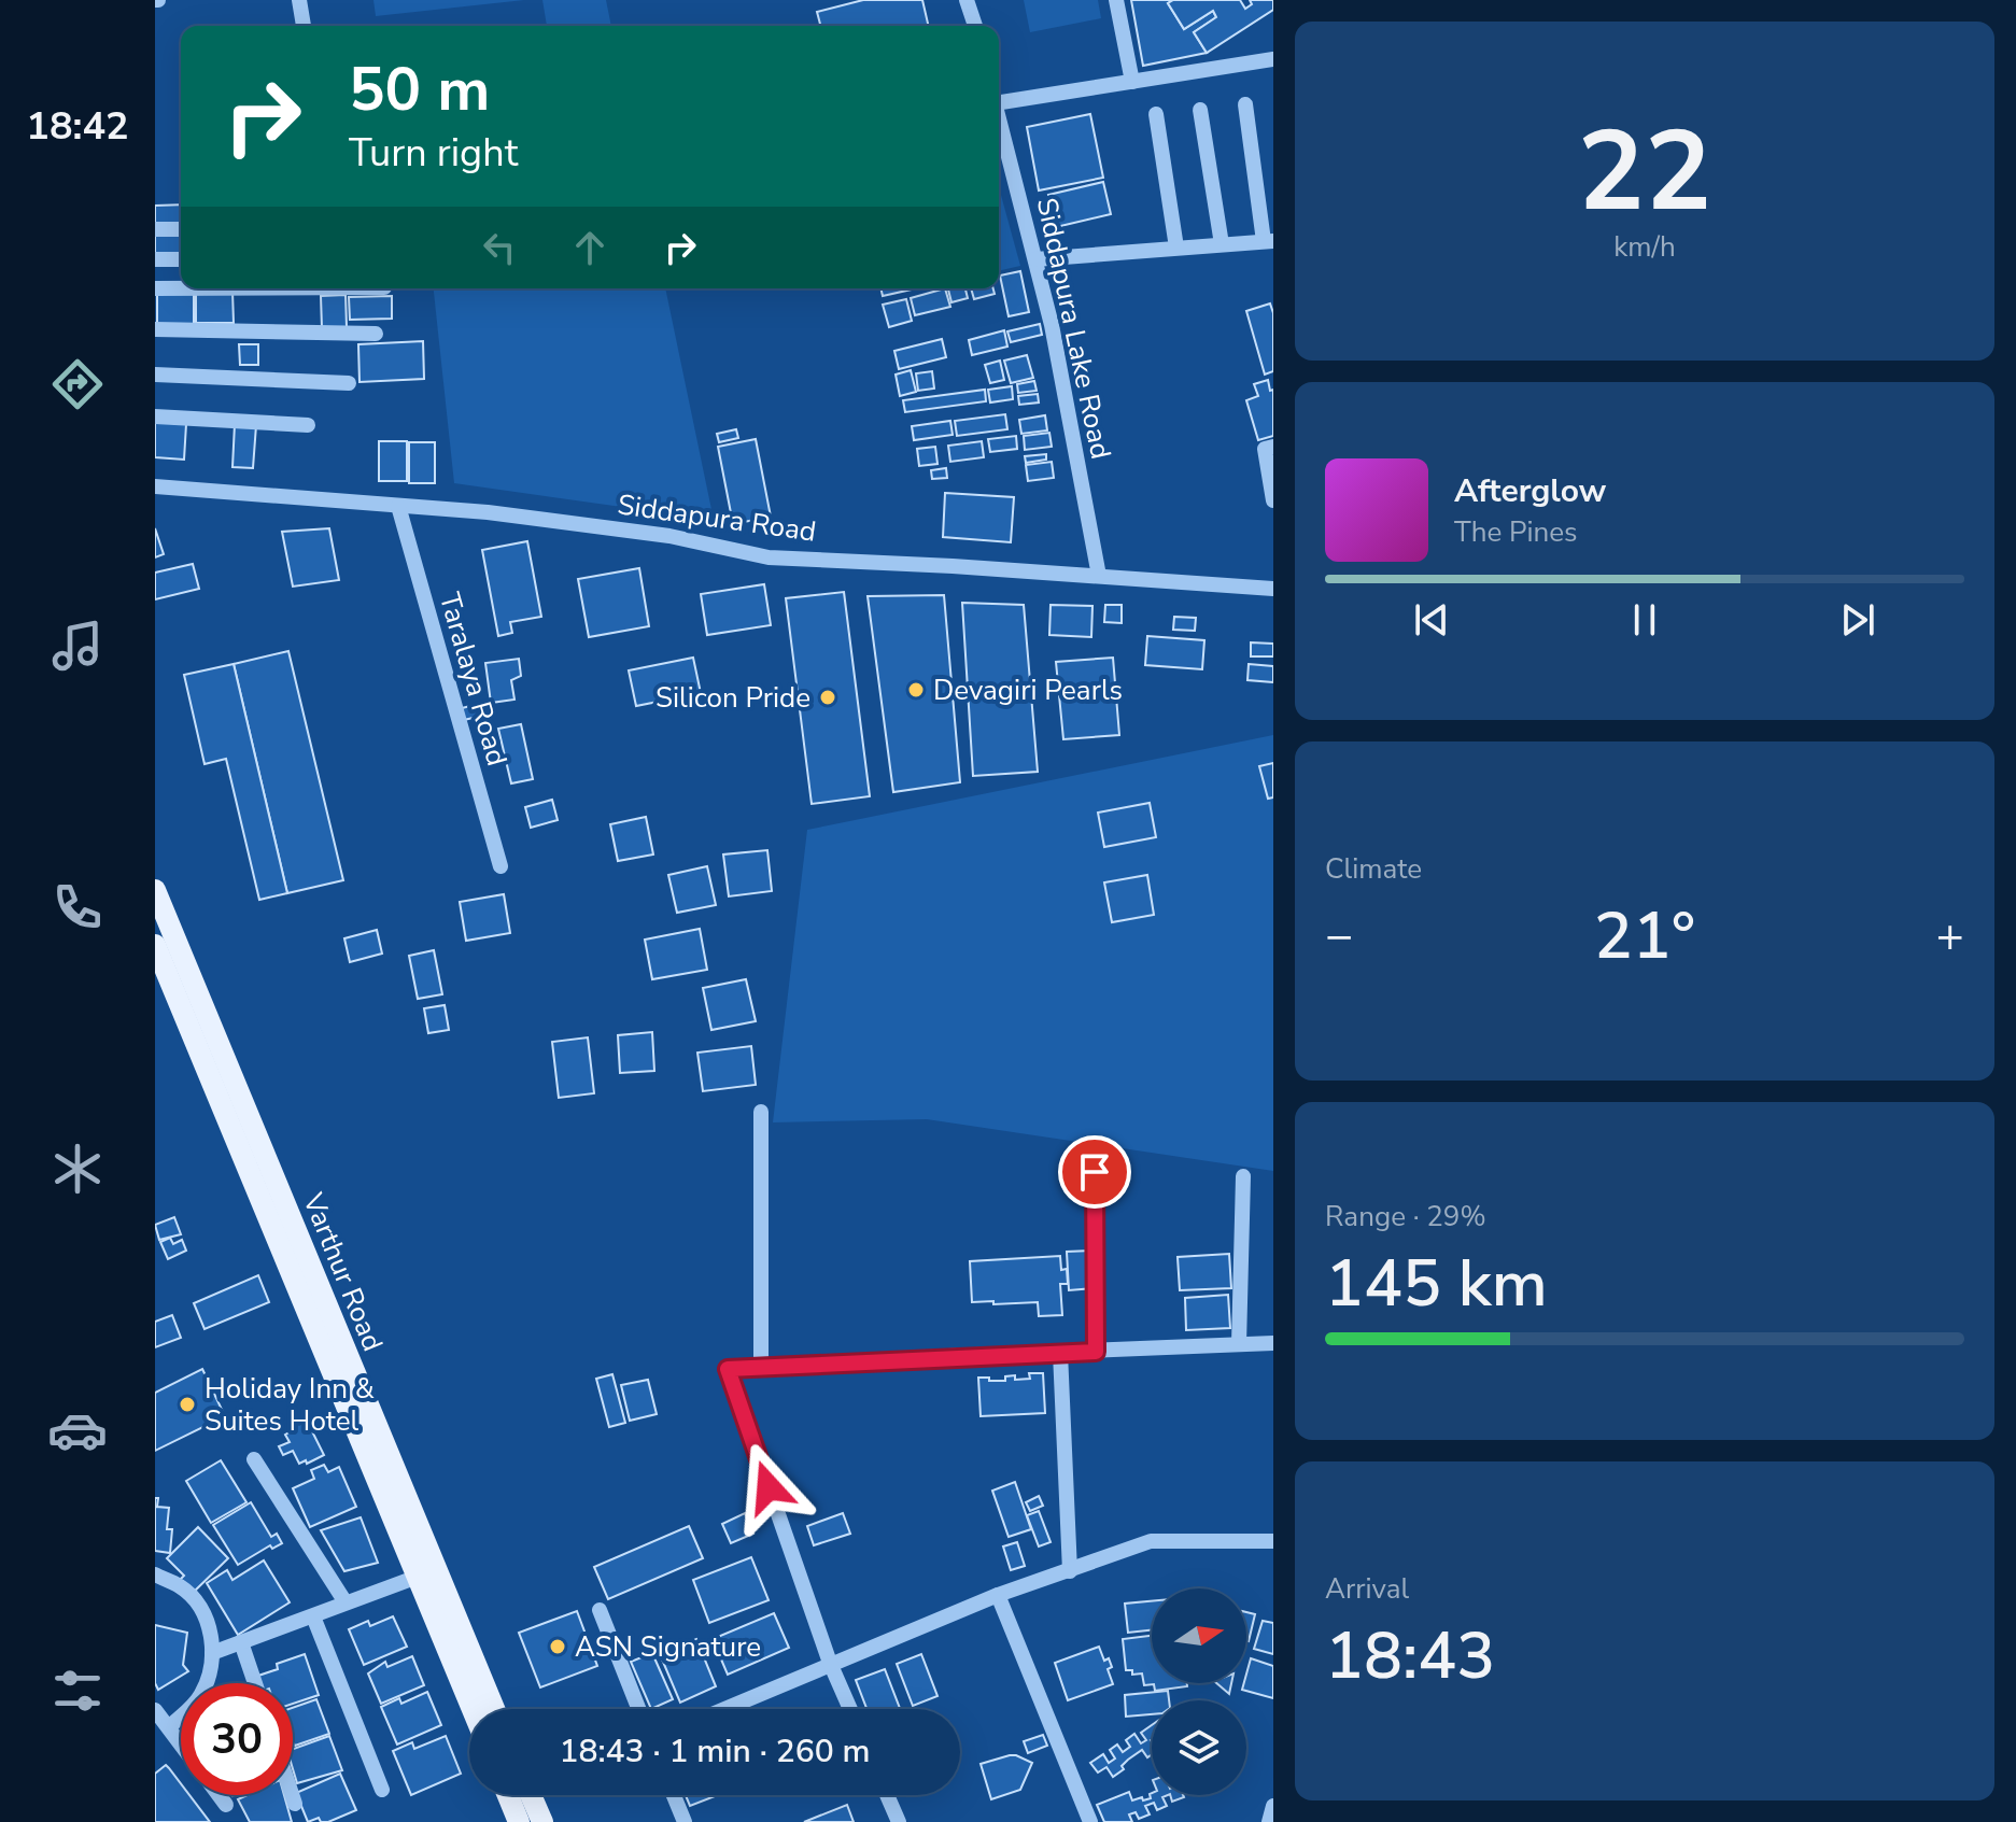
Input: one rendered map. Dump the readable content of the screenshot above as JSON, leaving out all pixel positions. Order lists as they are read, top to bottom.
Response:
{
  "streets": {
    "main road": ["Varthur Road"],
    "street": ["Siddapura Lake Road", "Siddapura Road", "Taralaya Road"]
  },
  "crossings": [
    ["Siddapura Lake Road", "Siddapura Road"],
    ["Siddapura Road", "Taralaya Road"]
  ],
  "places": [
    "Devagiri Pearls",
    "Silicon Pride",
    "Holiday Inn & Suites Hotel",
    "ASN Signature"
  ],
  "north": "right",
  "page": {
    "tabs": "18:42",
    "tile": [
      ["22", "km/h"],
      "Climate",
      ["Range · 29%", "145 km"],
      ["Arrival", "18:43"]
    ],
    "turn": ["50 m", "Turn right"],
    "song": ["Afterglow", "The Pines"],
    "heat": ["−", "21°", "+"],
    "limit": "30",
    "trip": "18:43 · 1 min · 260 m"
  }
}
